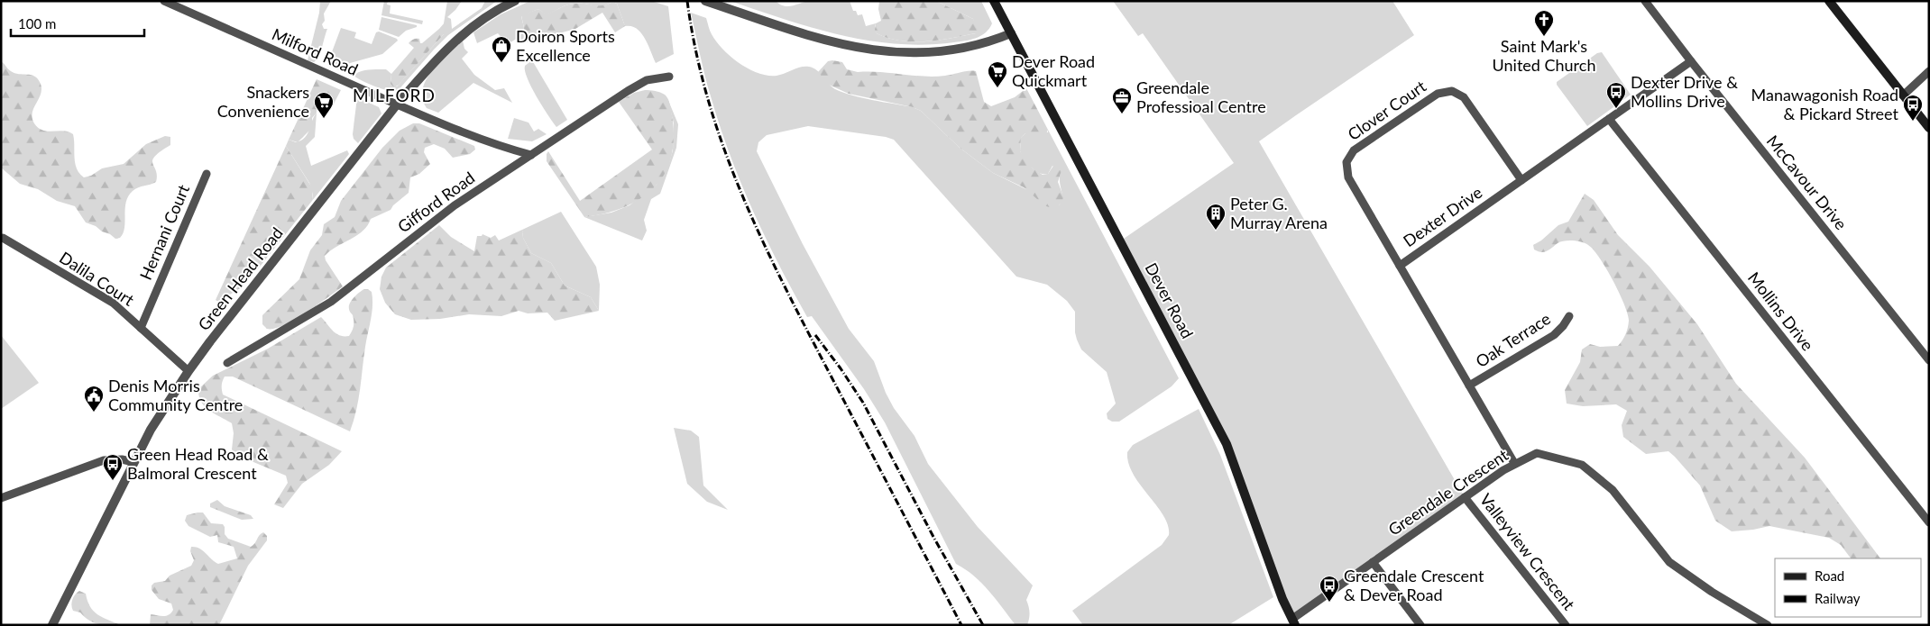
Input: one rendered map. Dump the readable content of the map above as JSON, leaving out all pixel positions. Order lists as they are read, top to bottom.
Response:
{
  "streets": {
    "main road": ["Dever Road"],
    "street": [
      "Milford Road",
      "Clover Court",
      "McCavour Drive",
      "Gifford Road",
      "Dexter Drive",
      "Hernani Court",
      "Dalila Court",
      "Green Head Road",
      "Mollins Drive",
      "Oak Terrace",
      "Greendale Crescent",
      "Valleyview Crescent"
    ]
  },
  "crossings": [
    ["Milford Road", "Gifford Road"],
    ["Milford Road", "Green Head Road"],
    ["Clover Court", "Dexter Drive"],
    ["McCavour Drive", "Dexter Drive"],
    ["Dexter Drive", "Mollins Drive"],
    ["Dexter Drive", "Oak Terrace"],
    ["Dexter Drive", "Greendale Crescent"],
    ["Hernani Court", "Dalila Court"],
    ["Dalila Court", "Green Head Road"],
    ["Dever Road", "Greendale Crescent"],
    ["Greendale Crescent", "Valleyview Crescent"]
  ],
  "districts": ["MILFORD"],
  "places": {
    "church": ["Saint Mark's United Church"],
    "shop": ["Doiron Sports Excellence"],
    "supermarket": ["Dever Road Quickmart", "Snackers Convenience"],
    "bus stop": [
      "Dexter Drive & Mollins Drive",
      "Manawagonish Road & Pickard Street",
      "Green Head Road & Balmoral Crescent",
      "Greendale Crescent & Dever Road"
    ],
    "office": ["Greendale Professioal Centre"],
    "building": ["Peter G. Murray Arena"],
    "public building": ["Denis Morris Community Centre"]
  },
  "legend": ["Road", "Railway"],
  "scale_bar": "100 m"
}
